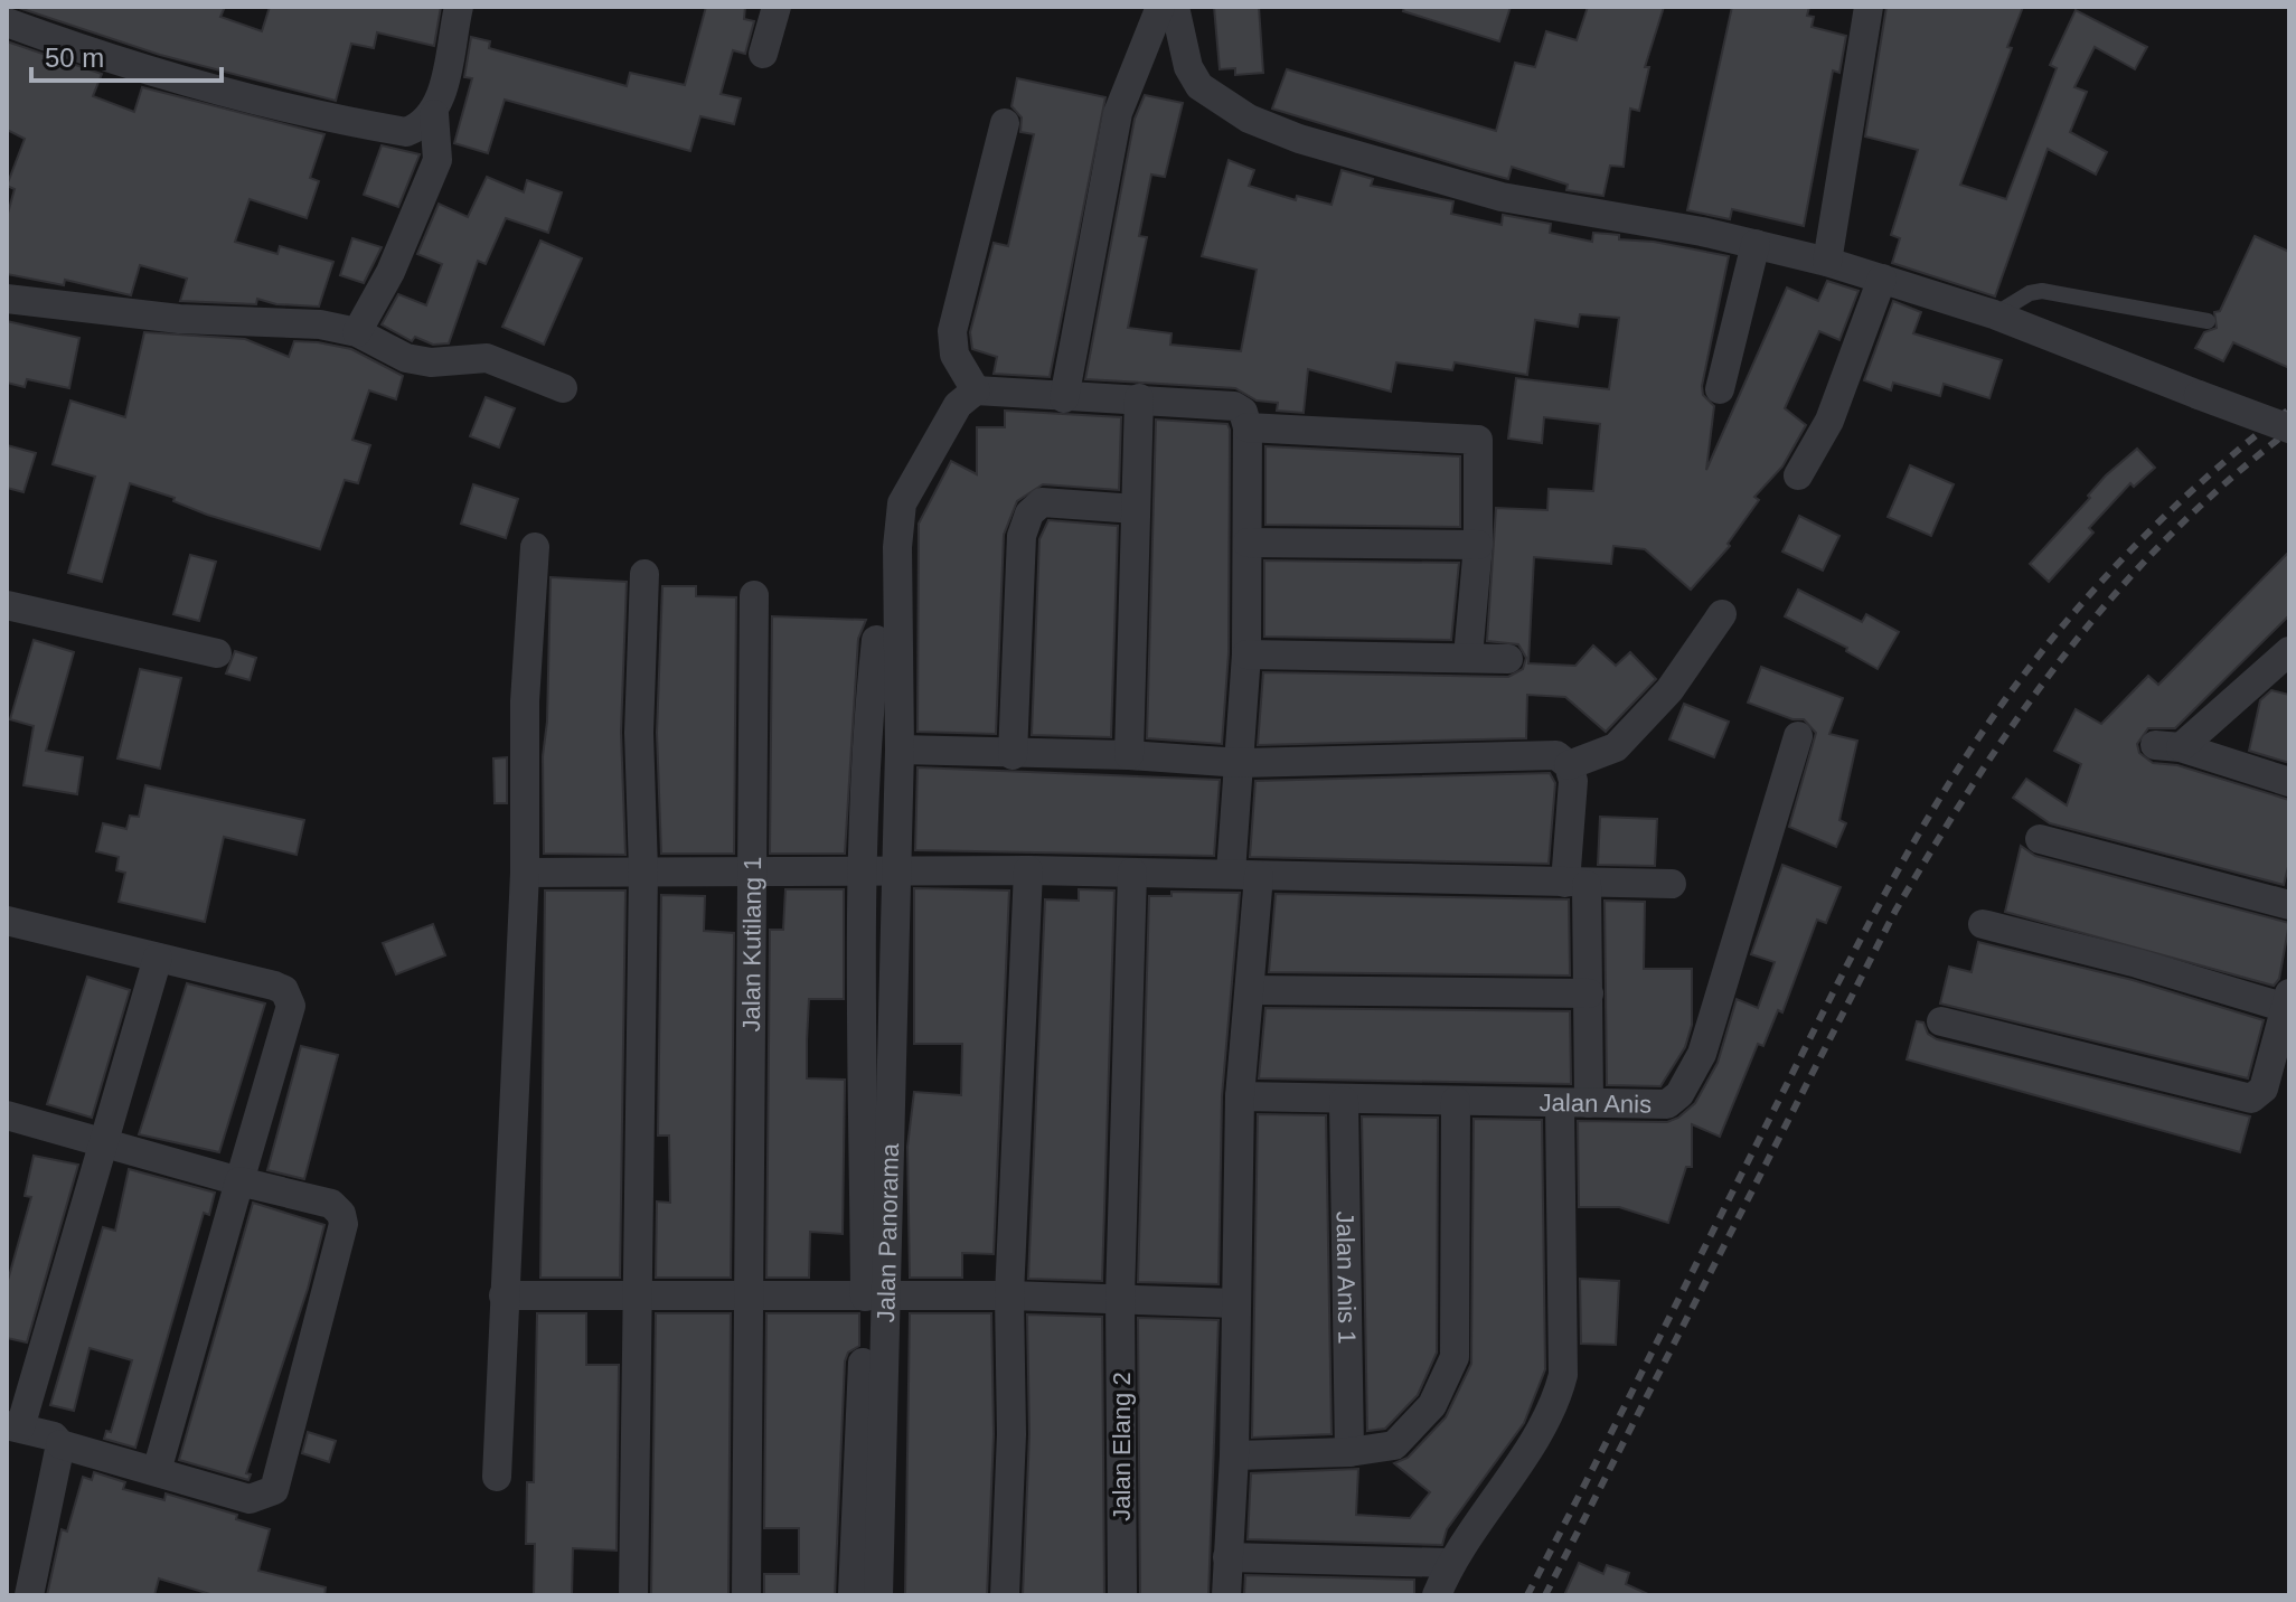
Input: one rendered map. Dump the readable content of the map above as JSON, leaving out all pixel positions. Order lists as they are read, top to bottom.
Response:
{
  "streets": {
    "street": [
      "Jalan Kutilang 1",
      "Jalan Anis",
      "Jalan Panorama",
      "Jalan Anis 1",
      "Jalan Elang 2"
    ]
  },
  "crossings": [
    ["Jalan Anis", "Jalan Anis 1"]
  ],
  "scale_bar": "50 m"
}
